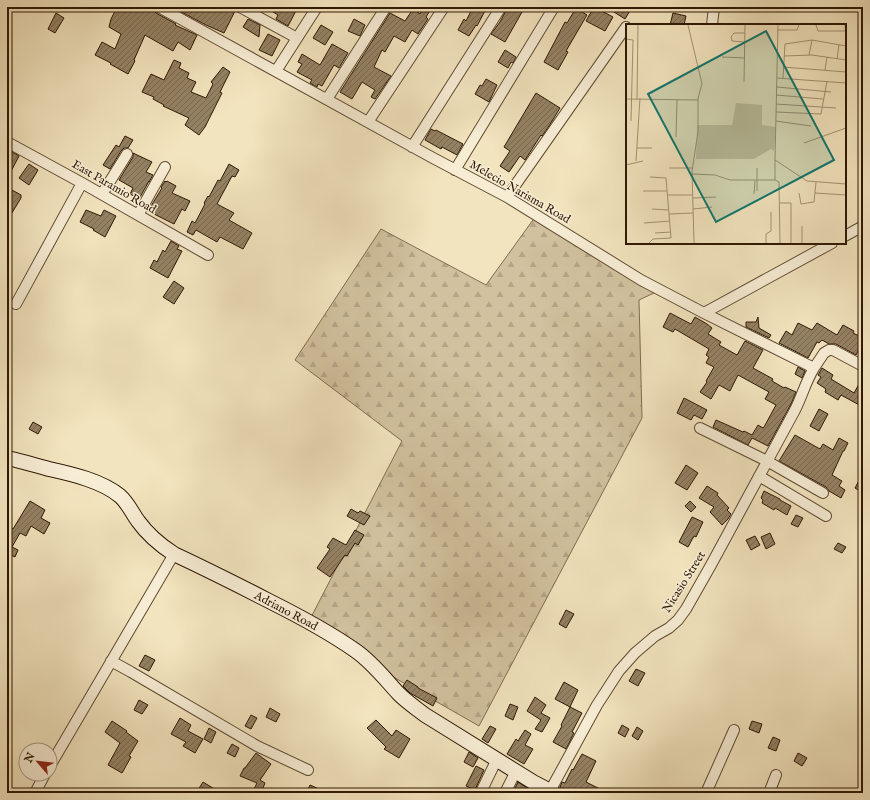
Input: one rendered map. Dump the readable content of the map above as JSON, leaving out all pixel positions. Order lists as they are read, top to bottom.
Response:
{
  "streets": {
    "street": [
      "East Paramio Road",
      "Melecio Narisma Road",
      "Nicasio Street",
      "Adriano Road"
    ]
  },
  "crossings": [
    ["Melecio Narisma Road", "Nicasio Street"],
    ["Nicasio Street", "Adriano Road"]
  ],
  "north": "top left"
}
